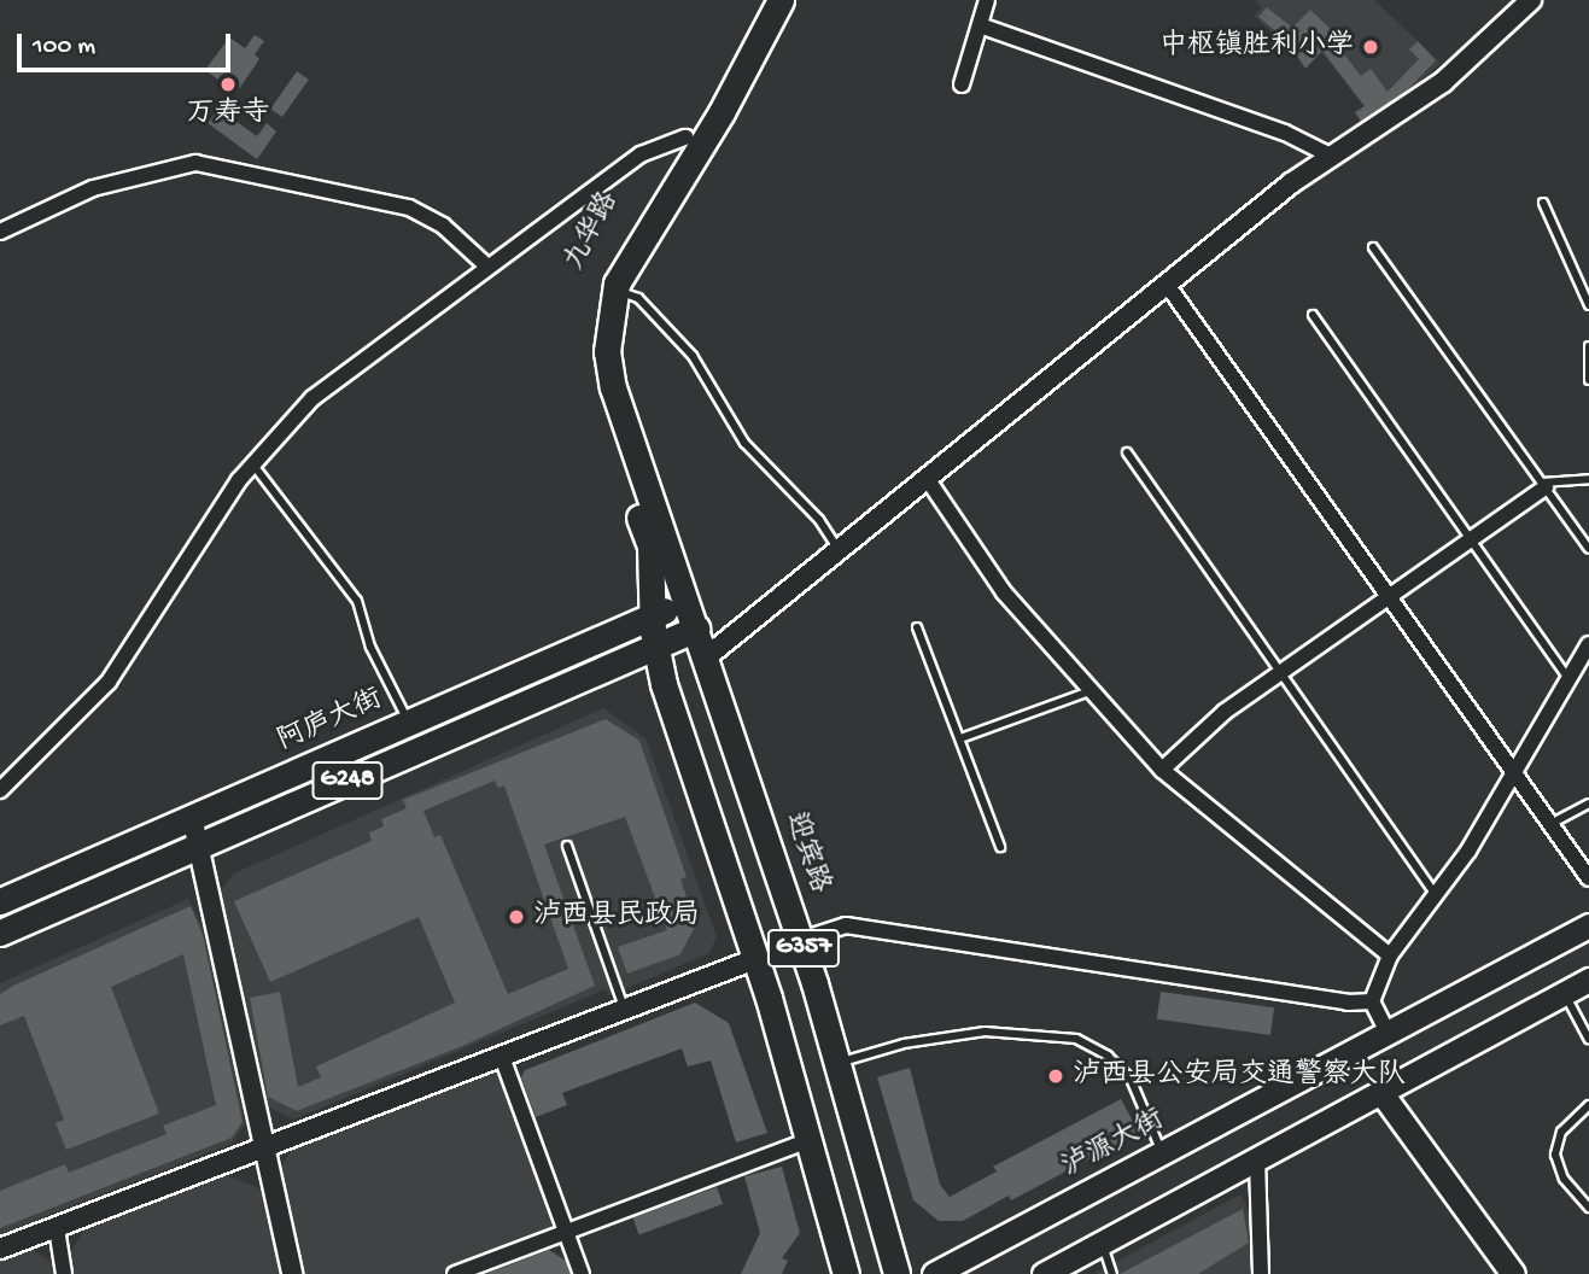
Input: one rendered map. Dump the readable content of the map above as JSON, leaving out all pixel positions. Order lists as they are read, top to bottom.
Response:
{
  "streets": {
    "highway": [
      "九华路",
      "阿庐大街",
      "G248",
      "迎宾路",
      "G357"
    ],
    "main road": ["泸源大街"]
  },
  "crossings": [
    ["九华路", "阿庐大街"],
    ["九华路", "迎宾路"],
    ["阿庐大街", "迎宾路"],
    ["G248", "迎宾路"],
    ["G248", "G357"]
  ],
  "places": [
    "中枢镇胜利小学",
    "万寿寺",
    "泸西县民政局",
    "泸西县公安局交通警察大队"
  ],
  "scale_bar": "100 m"
}
